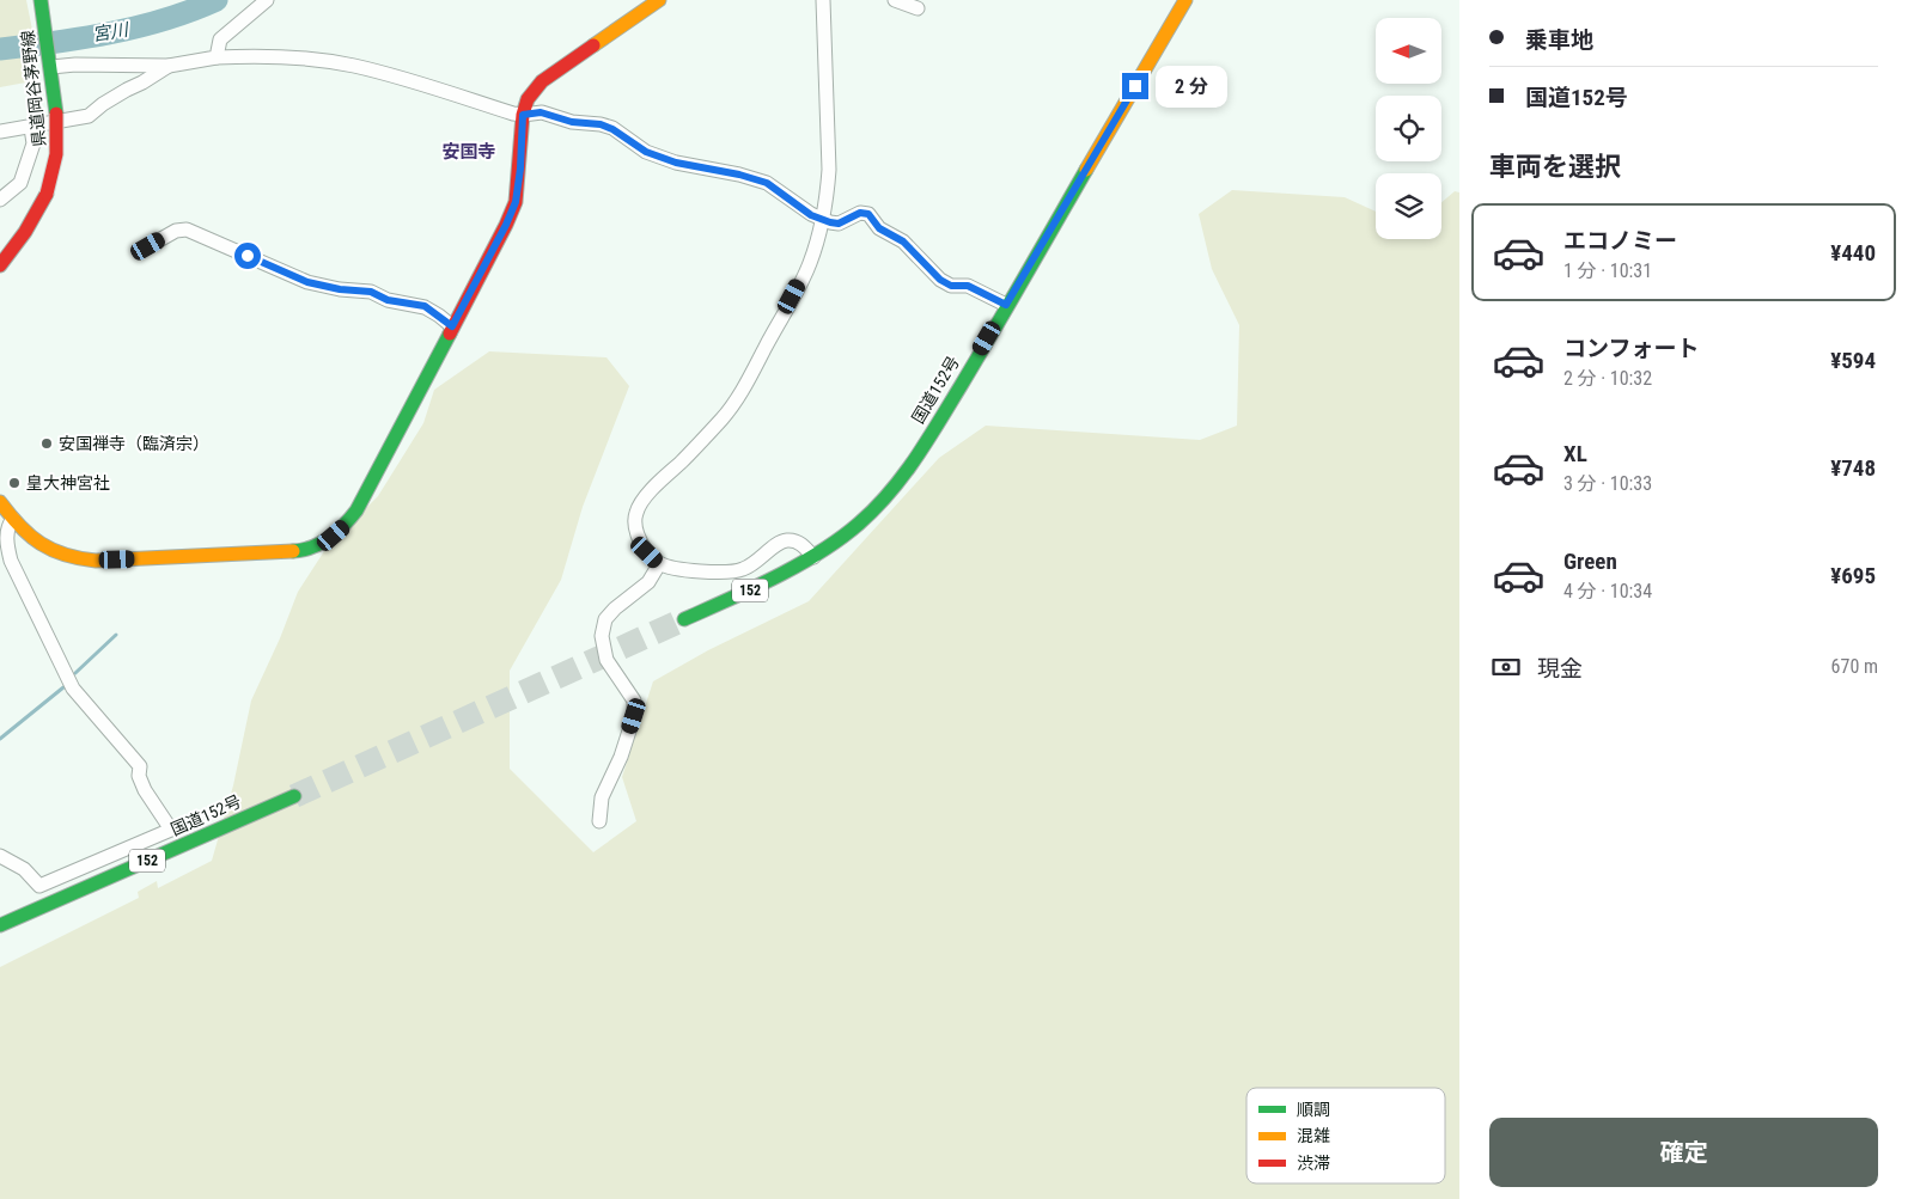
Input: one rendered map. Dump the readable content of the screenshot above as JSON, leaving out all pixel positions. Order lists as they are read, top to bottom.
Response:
{
  "streets": {
    "main road": ["県道岡谷茅野線", "国道152号", "152"]
  },
  "districts": ["安国寺"],
  "water": ["宮川"],
  "places": ["安国禅寺（臨済宗）", "皇大神宮社"],
  "legend": ["順調", "混雑", "渋滞"],
  "north": "left",
  "page": {
    "banner": ["乗車地", "国道152号"],
    "bubble": "2 分",
    "heading": "車両を選択",
    "list": [
      {
        "name": "エコノミー",
        "note": "1 分 · 10:31",
        "value": "¥440"
      },
      {
        "name": "コンフォート",
        "note": "2 分 · 10:32",
        "value": "¥594"
      },
      {
        "name": "XL",
        "note": "3 分 · 10:33",
        "value": "¥748"
      },
      {
        "name": "Green",
        "note": "4 分 · 10:34",
        "value": "¥695"
      }
    ],
    "pay": ["現金", "670 m"],
    "buttons": "確定"
  }
}
